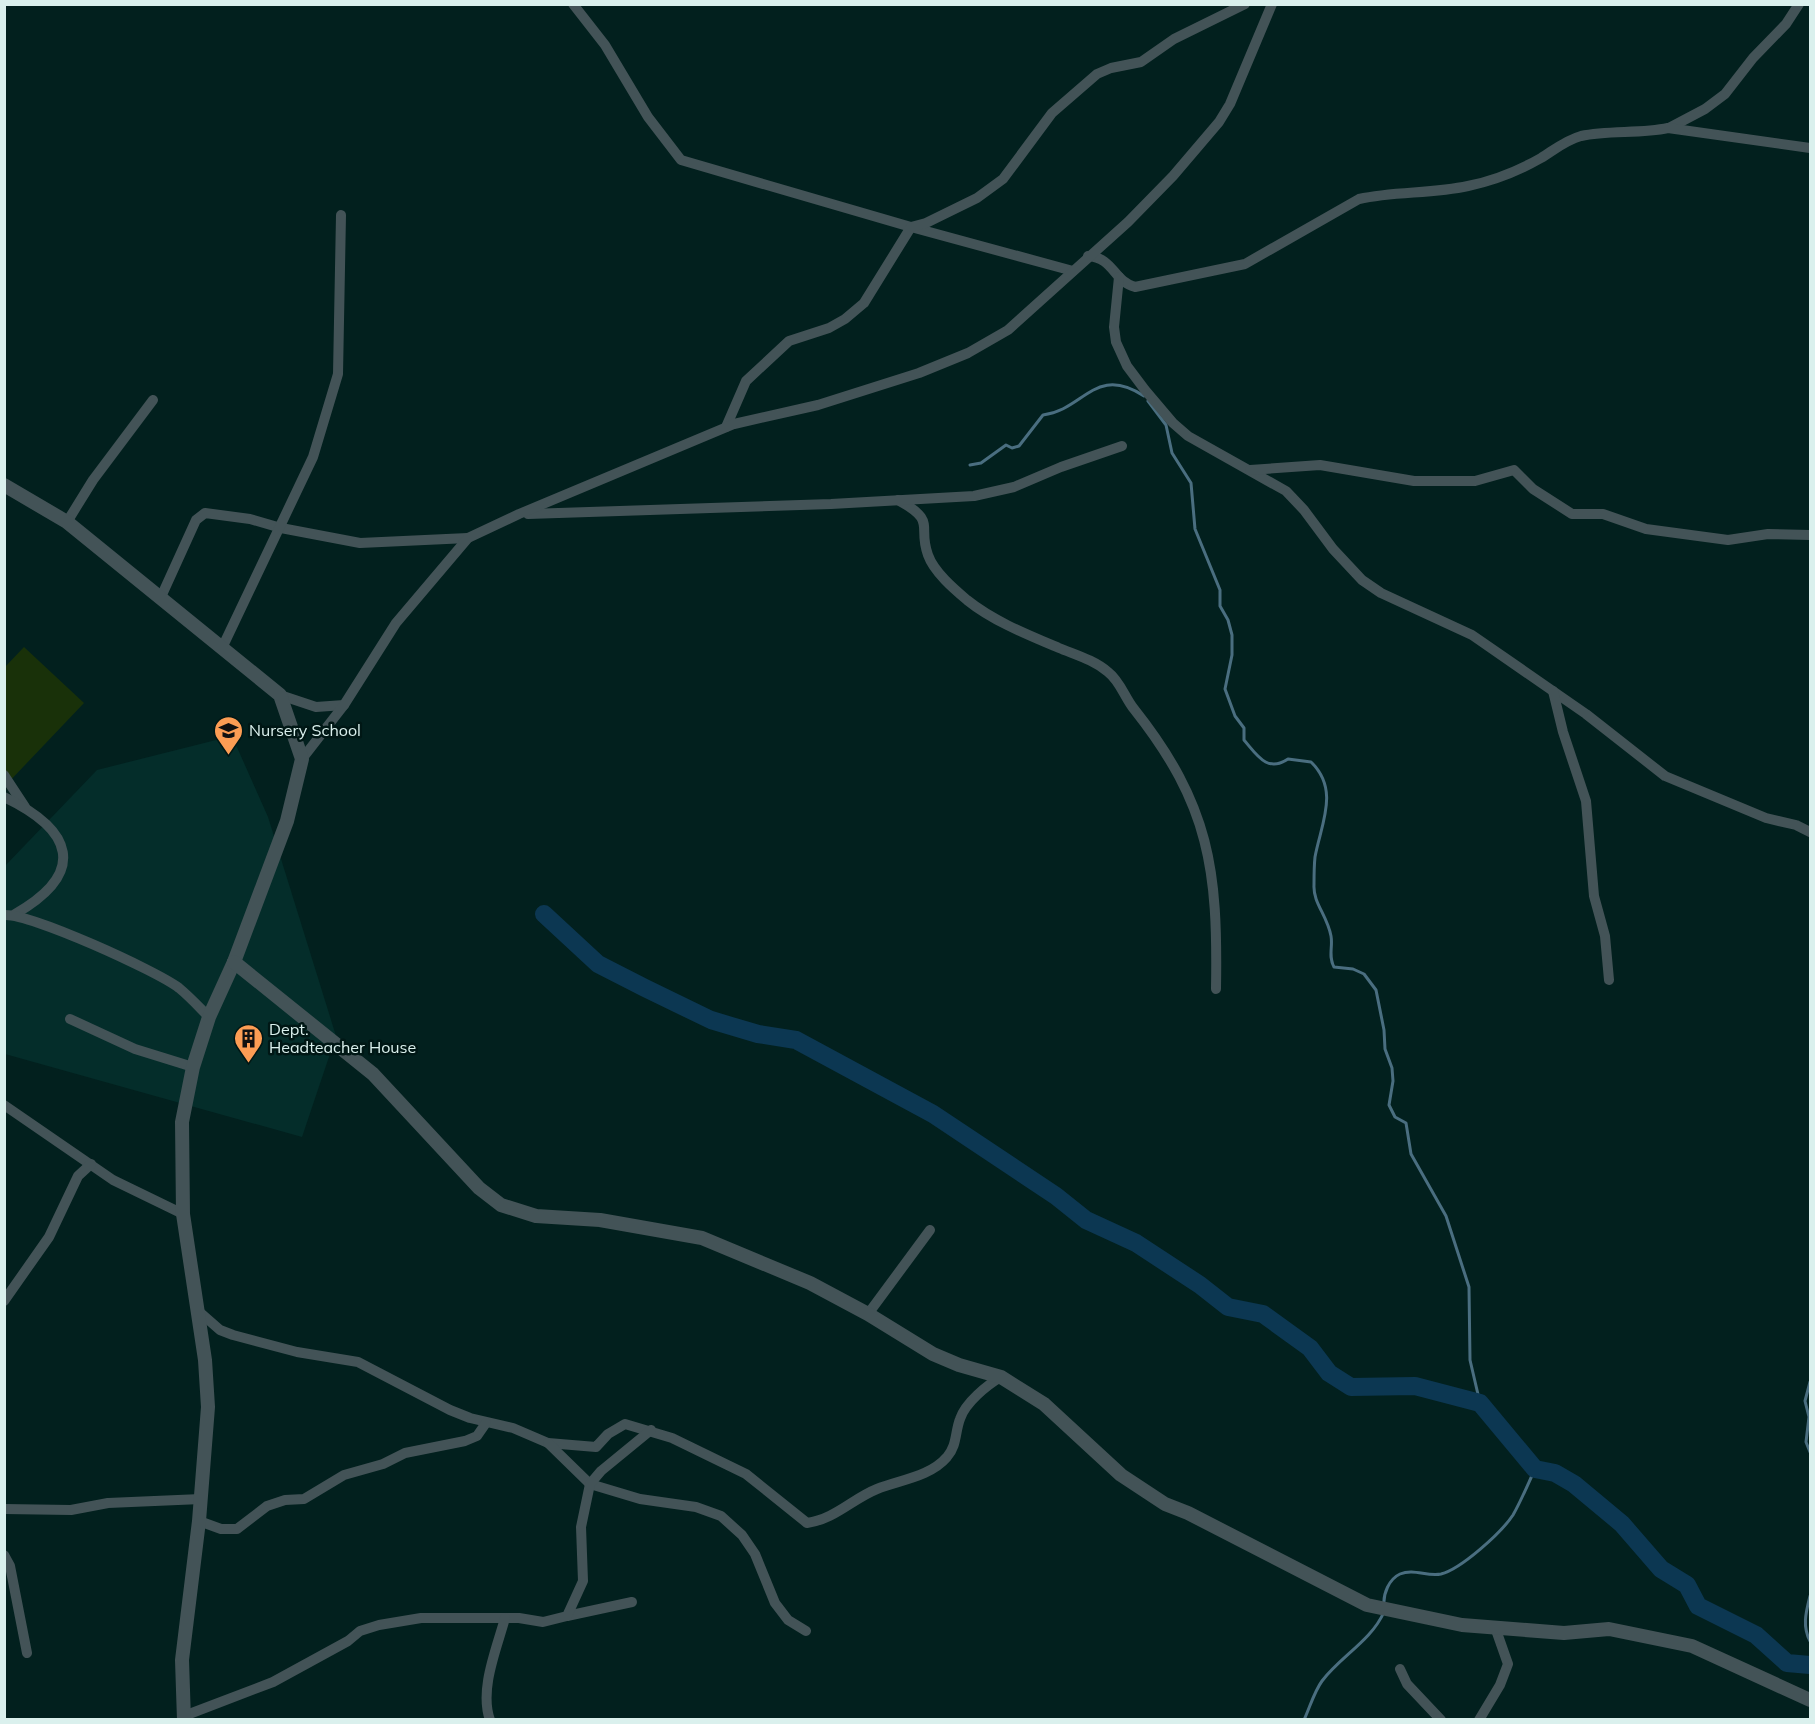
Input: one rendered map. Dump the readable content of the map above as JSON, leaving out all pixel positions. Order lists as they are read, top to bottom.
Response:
{
  "places": {
    "school or university": ["Nursery School"],
    "building": ["Dept. Headteacher House"]
  }
}
